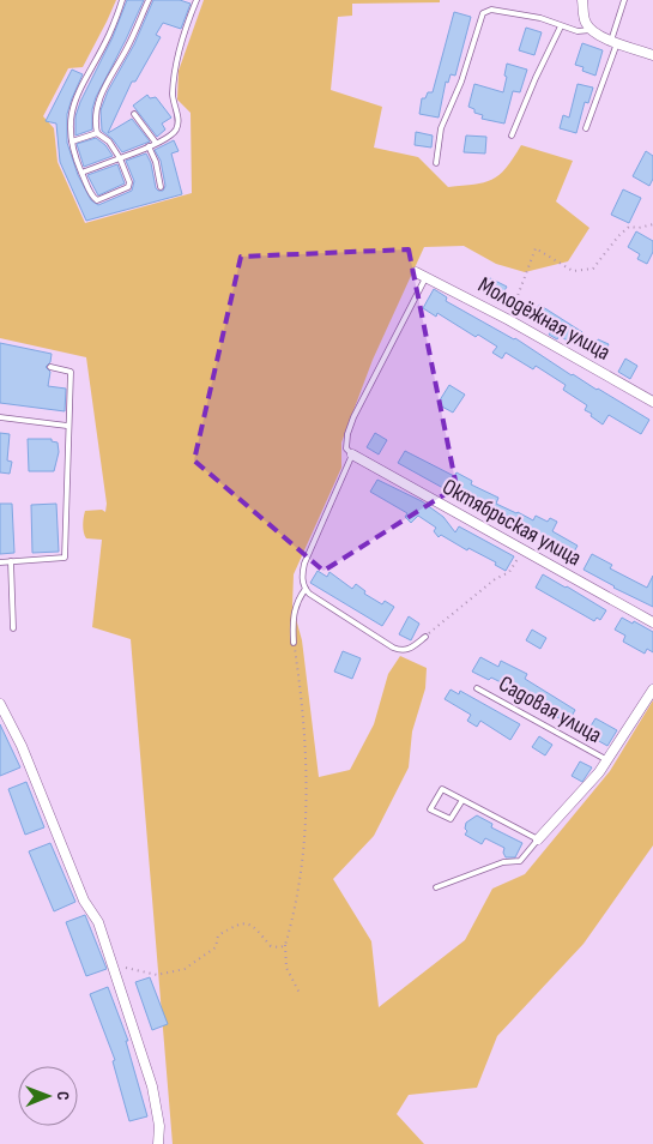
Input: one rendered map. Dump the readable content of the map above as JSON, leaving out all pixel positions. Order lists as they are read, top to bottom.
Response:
{
  "streets": {
    "street": ["Молодёжная улица", "Октябрьская улица"],
    "lane": ["Садовая улица"]
  },
  "north": "right"
}
